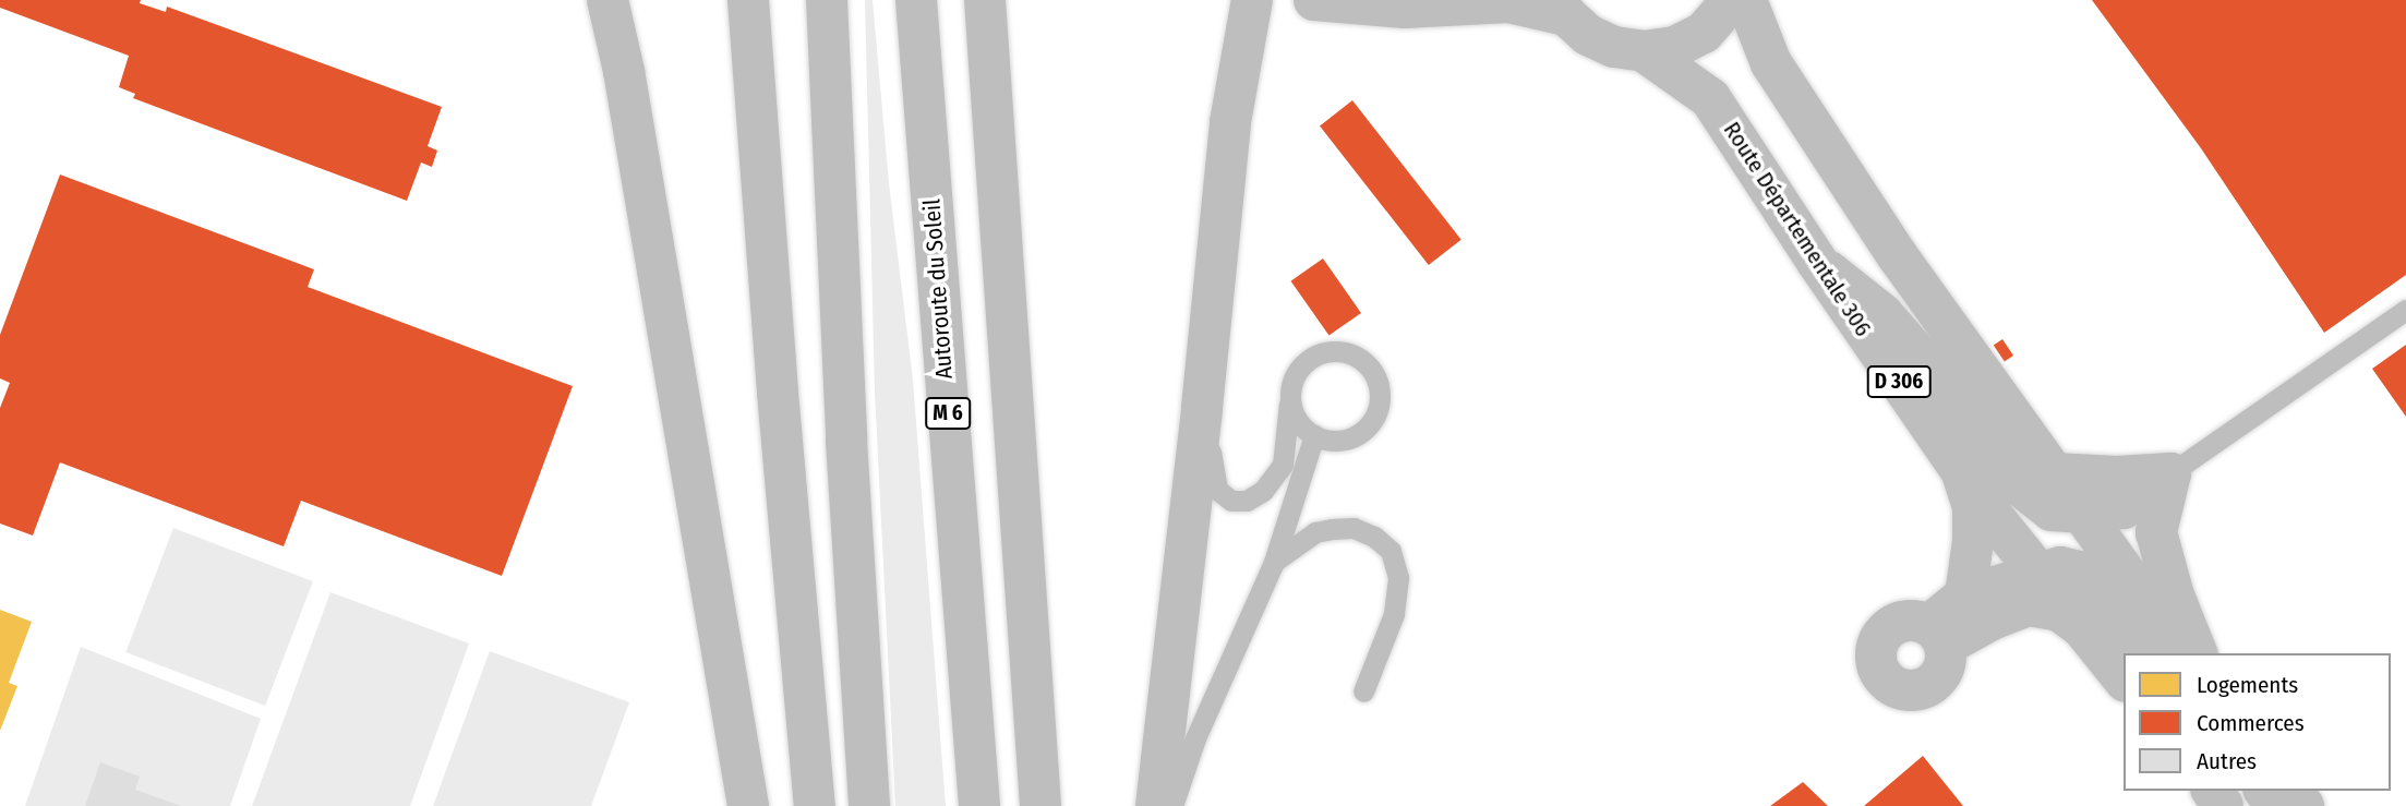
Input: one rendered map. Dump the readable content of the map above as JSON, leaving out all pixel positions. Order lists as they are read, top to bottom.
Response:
{
  "streets": {
    "main road": [
      "Route Départementale 306",
      "Autoroute du Soleil",
      "D 306",
      "M 6"
    ]
  },
  "legend": ["Logements", "Commerces", "Autres"]
}
